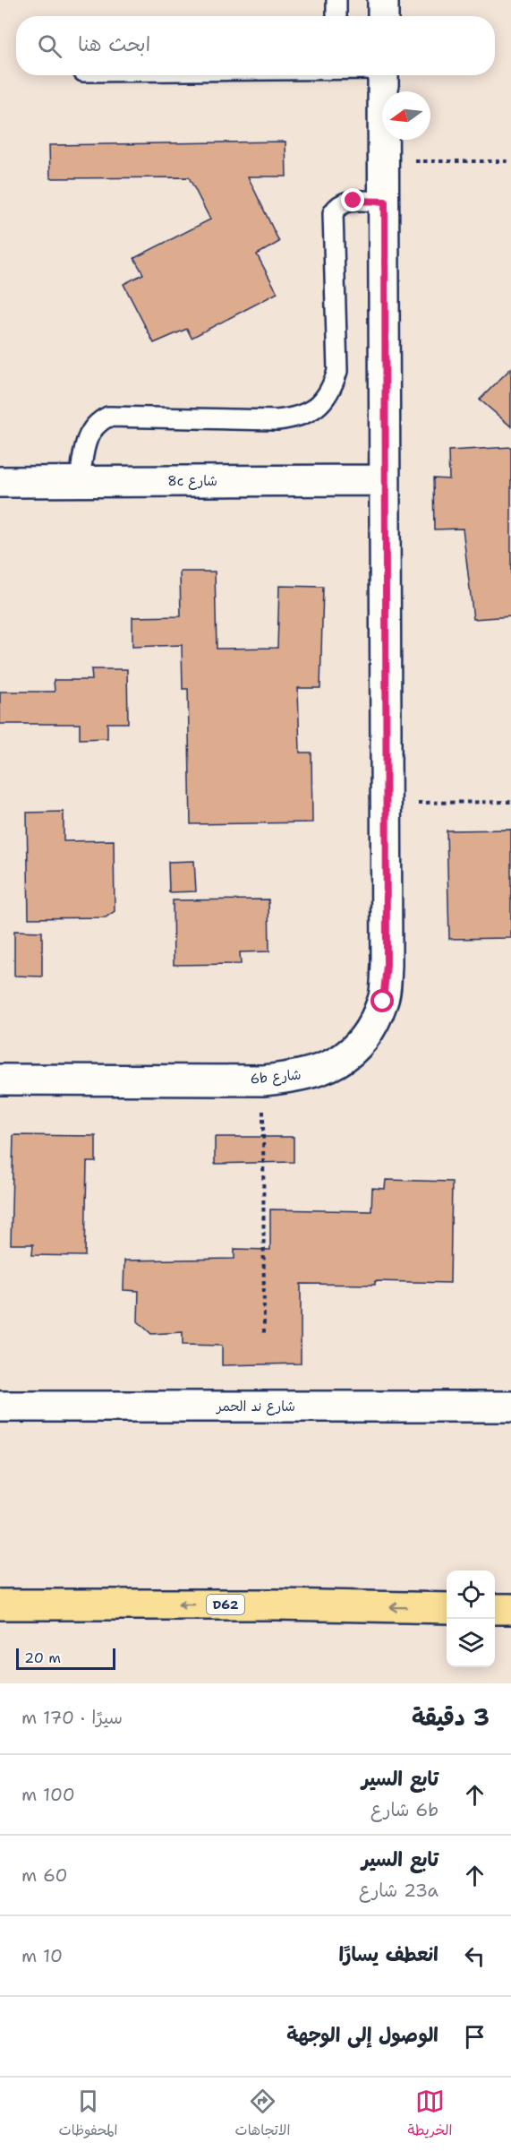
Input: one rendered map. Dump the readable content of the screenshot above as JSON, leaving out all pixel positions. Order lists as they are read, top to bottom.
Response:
{
  "streets": {
    "main road": ["D62"],
    "street": ["8c شارع", "6b شارع", "شارع ند الحمر"]
  },
  "crossings": [
    ["8c شارع", "6b شارع"]
  ],
  "scale_bar": "20 m",
  "north": "left",
  "page": {
    "search": "ابحث هنا",
    "scale": "20 m",
    "heading": ["3 دقيقة", "سيرًا · 170 m"],
    "list": [
      ["تابع السير", "6b شارع", "100 m"],
      ["تابع السير", "23a شارع", "60 m"],
      ["انعطف يسارًا", "10 m"],
      "الوصول إلى الوجهة"
    ],
    "nav": ["الخريطة", "الاتجاهات", "المحفوظات"]
  }
}
